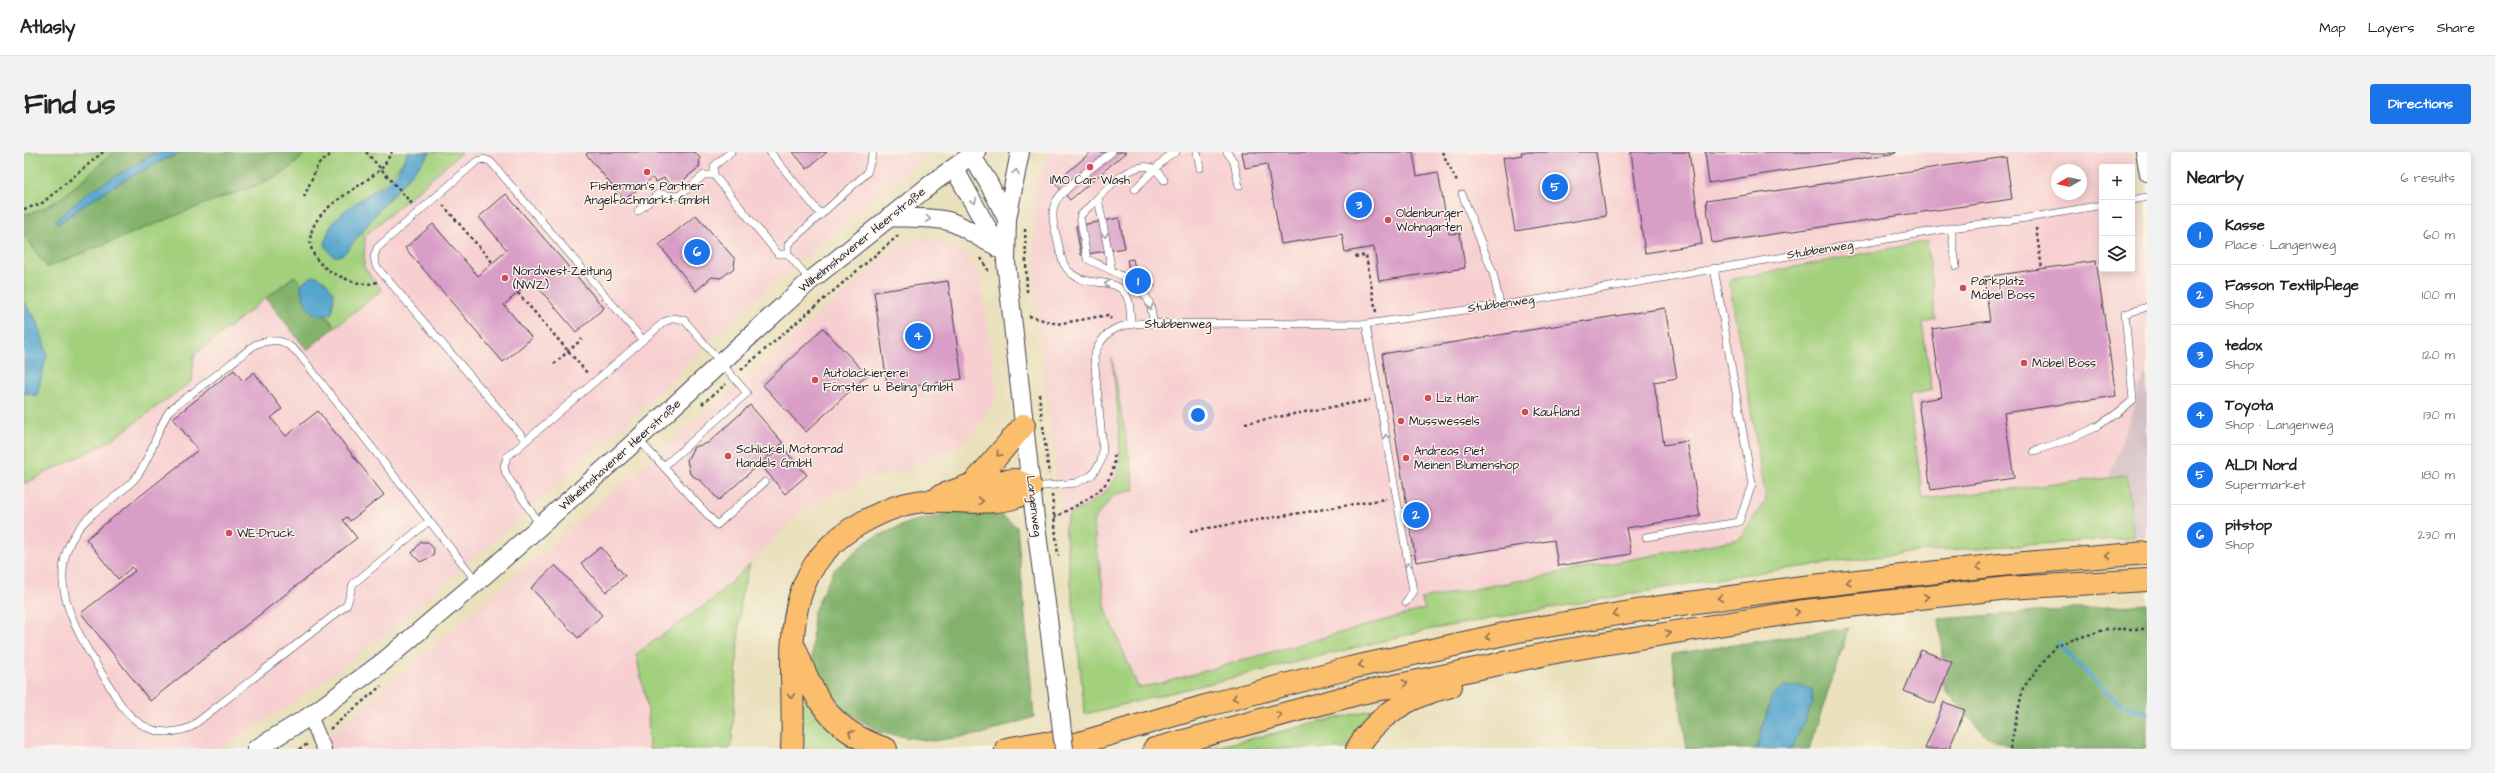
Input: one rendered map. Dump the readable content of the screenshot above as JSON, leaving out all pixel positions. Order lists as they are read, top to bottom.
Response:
{
  "streets": {
    "street": ["Wilhelmshavener Heerstraße", "Langenweg"],
    "lane": ["Stubbenweg"]
  },
  "crossings": [
    ["Wilhelmshavener Heerstraße", "Langenweg"],
    ["Stubbenweg", "Langenweg"]
  ],
  "places": [
    "IMO Car Wash",
    "Fisherman‘s Partner Angelfachmarkt GmbH",
    "Oldenburger Wohngarten",
    "Nordwest-Zeitung (NWZ)",
    "Parkplatz Möbel Boss",
    "Möbel Boss",
    "Autolackiererei Förster u. Beling GmbH",
    "Liz Hair",
    "Kaufland",
    "Musswessels",
    "Schlickel Motorrad Handels GmbH",
    "Andreas Piet Meinen Blumenshop",
    "WE-Druck"
  ],
  "north": "left",
  "page": {
    "header": "Atlasly",
    "nav": ["Map", "Layers", "Share"],
    "buttons": "Directions",
    "title": "Find us",
    "heading": ["Nearby", "6 results"],
    "map_buttons": ["+", "−"],
    "pins": [
      "5",
      "3",
      "6",
      "1",
      "4",
      "2"
    ],
    "list": [
      {
        "mark": "1",
        "name": "Kasse",
        "note": "Place · Langenweg",
        "value": "60 m"
      },
      {
        "mark": "2",
        "name": "Fasson Textilpflege",
        "note": "Shop",
        "value": "100 m"
      },
      {
        "mark": "3",
        "name": "tedox",
        "note": "Shop",
        "value": "120 m"
      },
      {
        "mark": "4",
        "name": "Toyota",
        "note": "Shop · Langenweg",
        "value": "130 m"
      },
      {
        "mark": "5",
        "name": "ALDI Nord",
        "note": "Supermarket",
        "value": "180 m"
      },
      {
        "mark": "6",
        "name": "pitstop",
        "note": "Shop",
        "value": "230 m"
      }
    ]
  }
}
